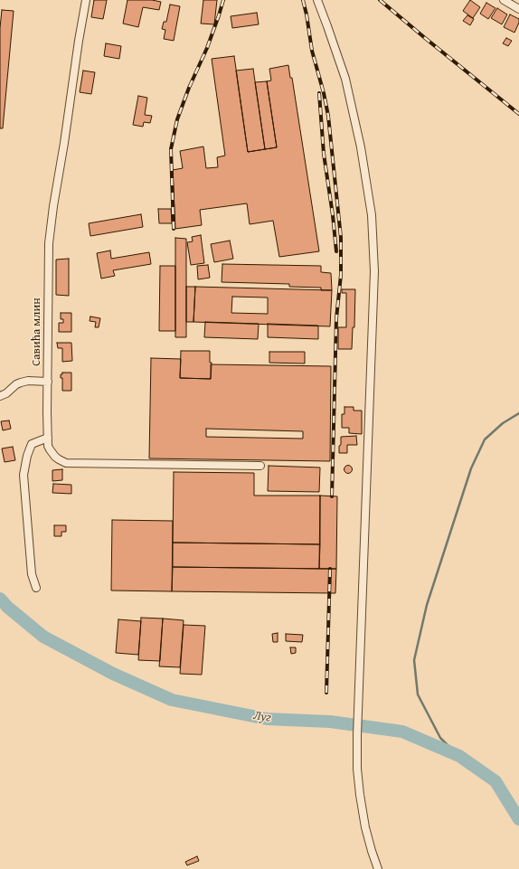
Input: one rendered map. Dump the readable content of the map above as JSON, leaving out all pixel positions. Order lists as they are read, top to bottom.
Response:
{
  "streets": {
    "street": ["Савића млин"]
  },
  "water": ["Луг"]
}
